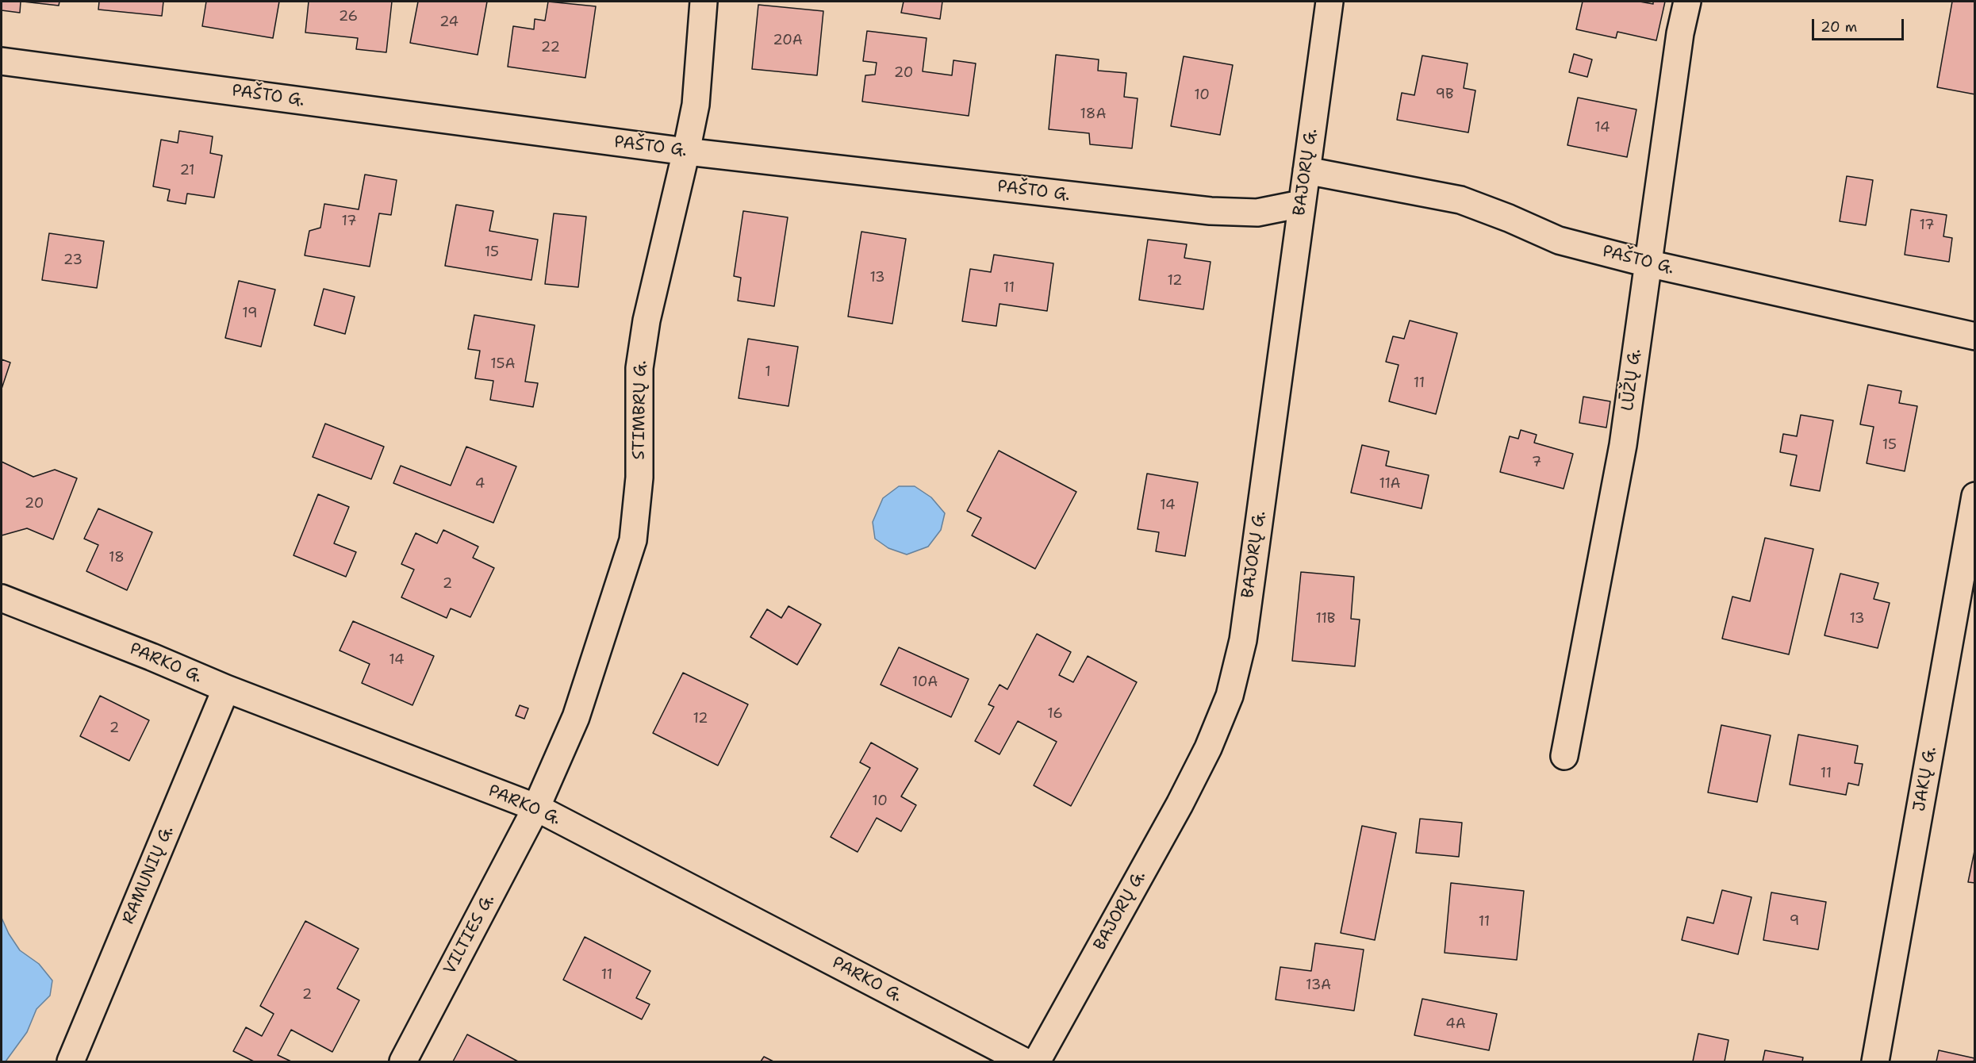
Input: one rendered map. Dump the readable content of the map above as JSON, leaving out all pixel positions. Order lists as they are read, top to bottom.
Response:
{
  "streets": {
    "street": [
      "PAŠTO G.",
      "BAJORŲ G.",
      "LŪŽŲ G.",
      "STIMBRŲ G.",
      "PARKO G.",
      "JAKŲ G.",
      "RAMUNIŲ G.",
      "VILTIES G."
    ]
  },
  "crossings": [
    ["PAŠTO G.", "BAJORŲ G."],
    ["PAŠTO G.", "LŪŽŲ G."],
    ["PAŠTO G.", "STIMBRŲ G."],
    ["STIMBRŲ G.", "PARKO G."],
    ["STIMBRŲ G.", "VILTIES G."],
    ["PARKO G.", "RAMUNIŲ G."],
    ["PARKO G.", "VILTIES G."]
  ],
  "house_numbers": [
    "26",
    "24",
    "20A",
    "22",
    "20",
    "9B",
    "10",
    "18A",
    "14",
    "21",
    "17",
    "17",
    "15",
    "23",
    "13",
    "12",
    "11",
    "19",
    "15A",
    "1",
    "11",
    "15",
    "7",
    "4",
    "11A",
    "20",
    "14",
    "18",
    "2",
    "11B",
    "13",
    "14",
    "10A",
    "16",
    "12",
    "2",
    "11",
    "10",
    "9",
    "11",
    "11",
    "13A",
    "2",
    "4A"
  ],
  "scale_bar": "20 m"
}
